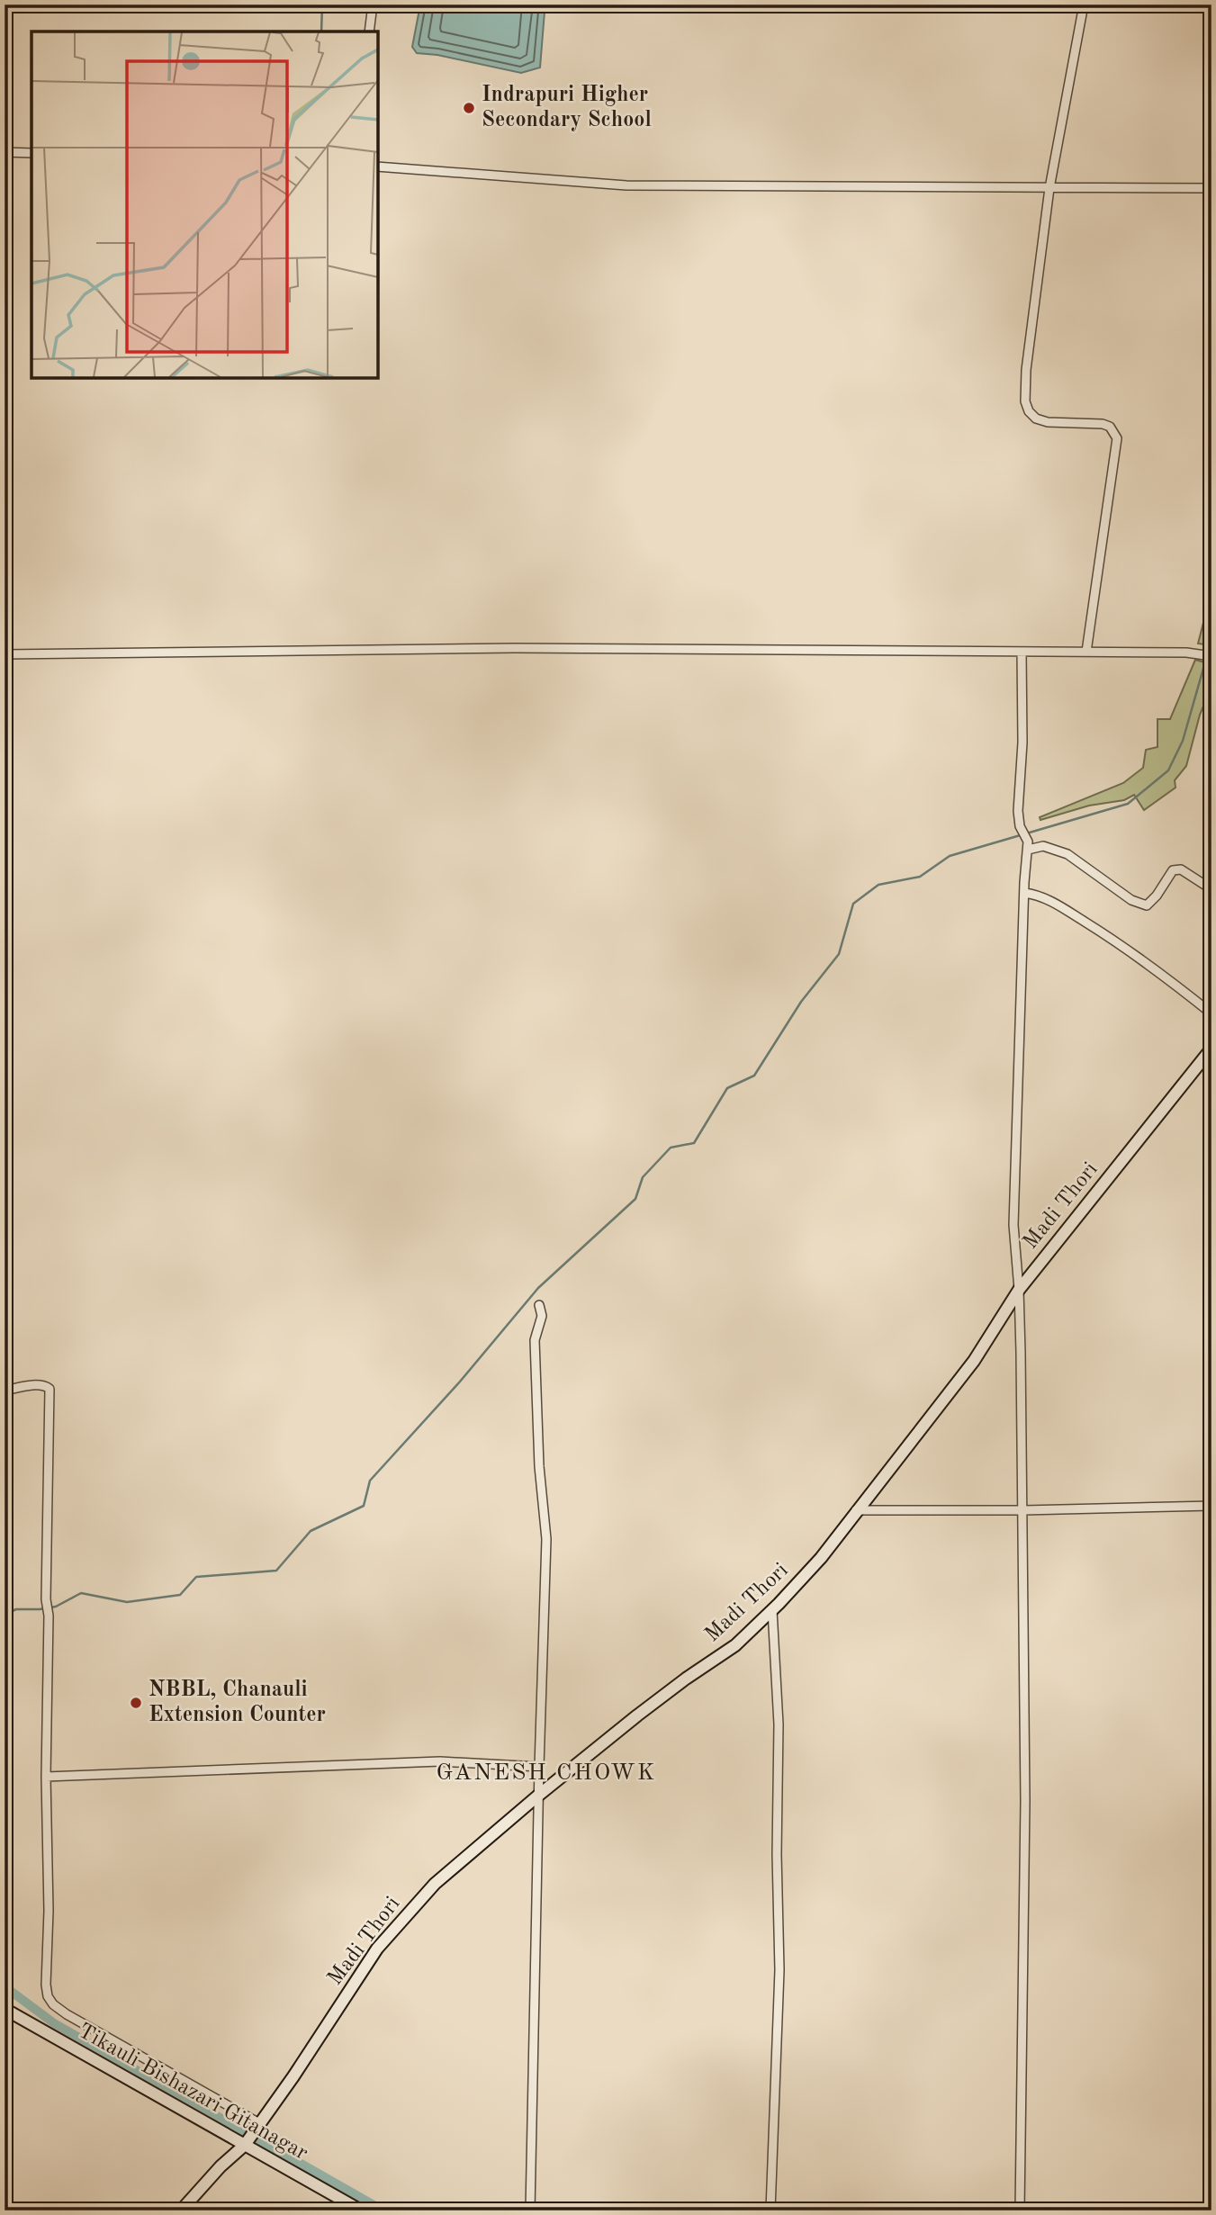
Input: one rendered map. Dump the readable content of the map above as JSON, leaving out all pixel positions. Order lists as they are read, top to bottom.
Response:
{
  "streets": {
    "main road": ["Madi Thori", "Tikauli Bishazari Gitanagar"]
  },
  "crossings": [
    ["Madi Thori", "Tikauli Bishazari Gitanagar"]
  ],
  "districts": ["GANESH CHOWK"],
  "places": ["Indrapuri Higher Secondary School", "NBBL, Chanauli Extension Counter"]
}
